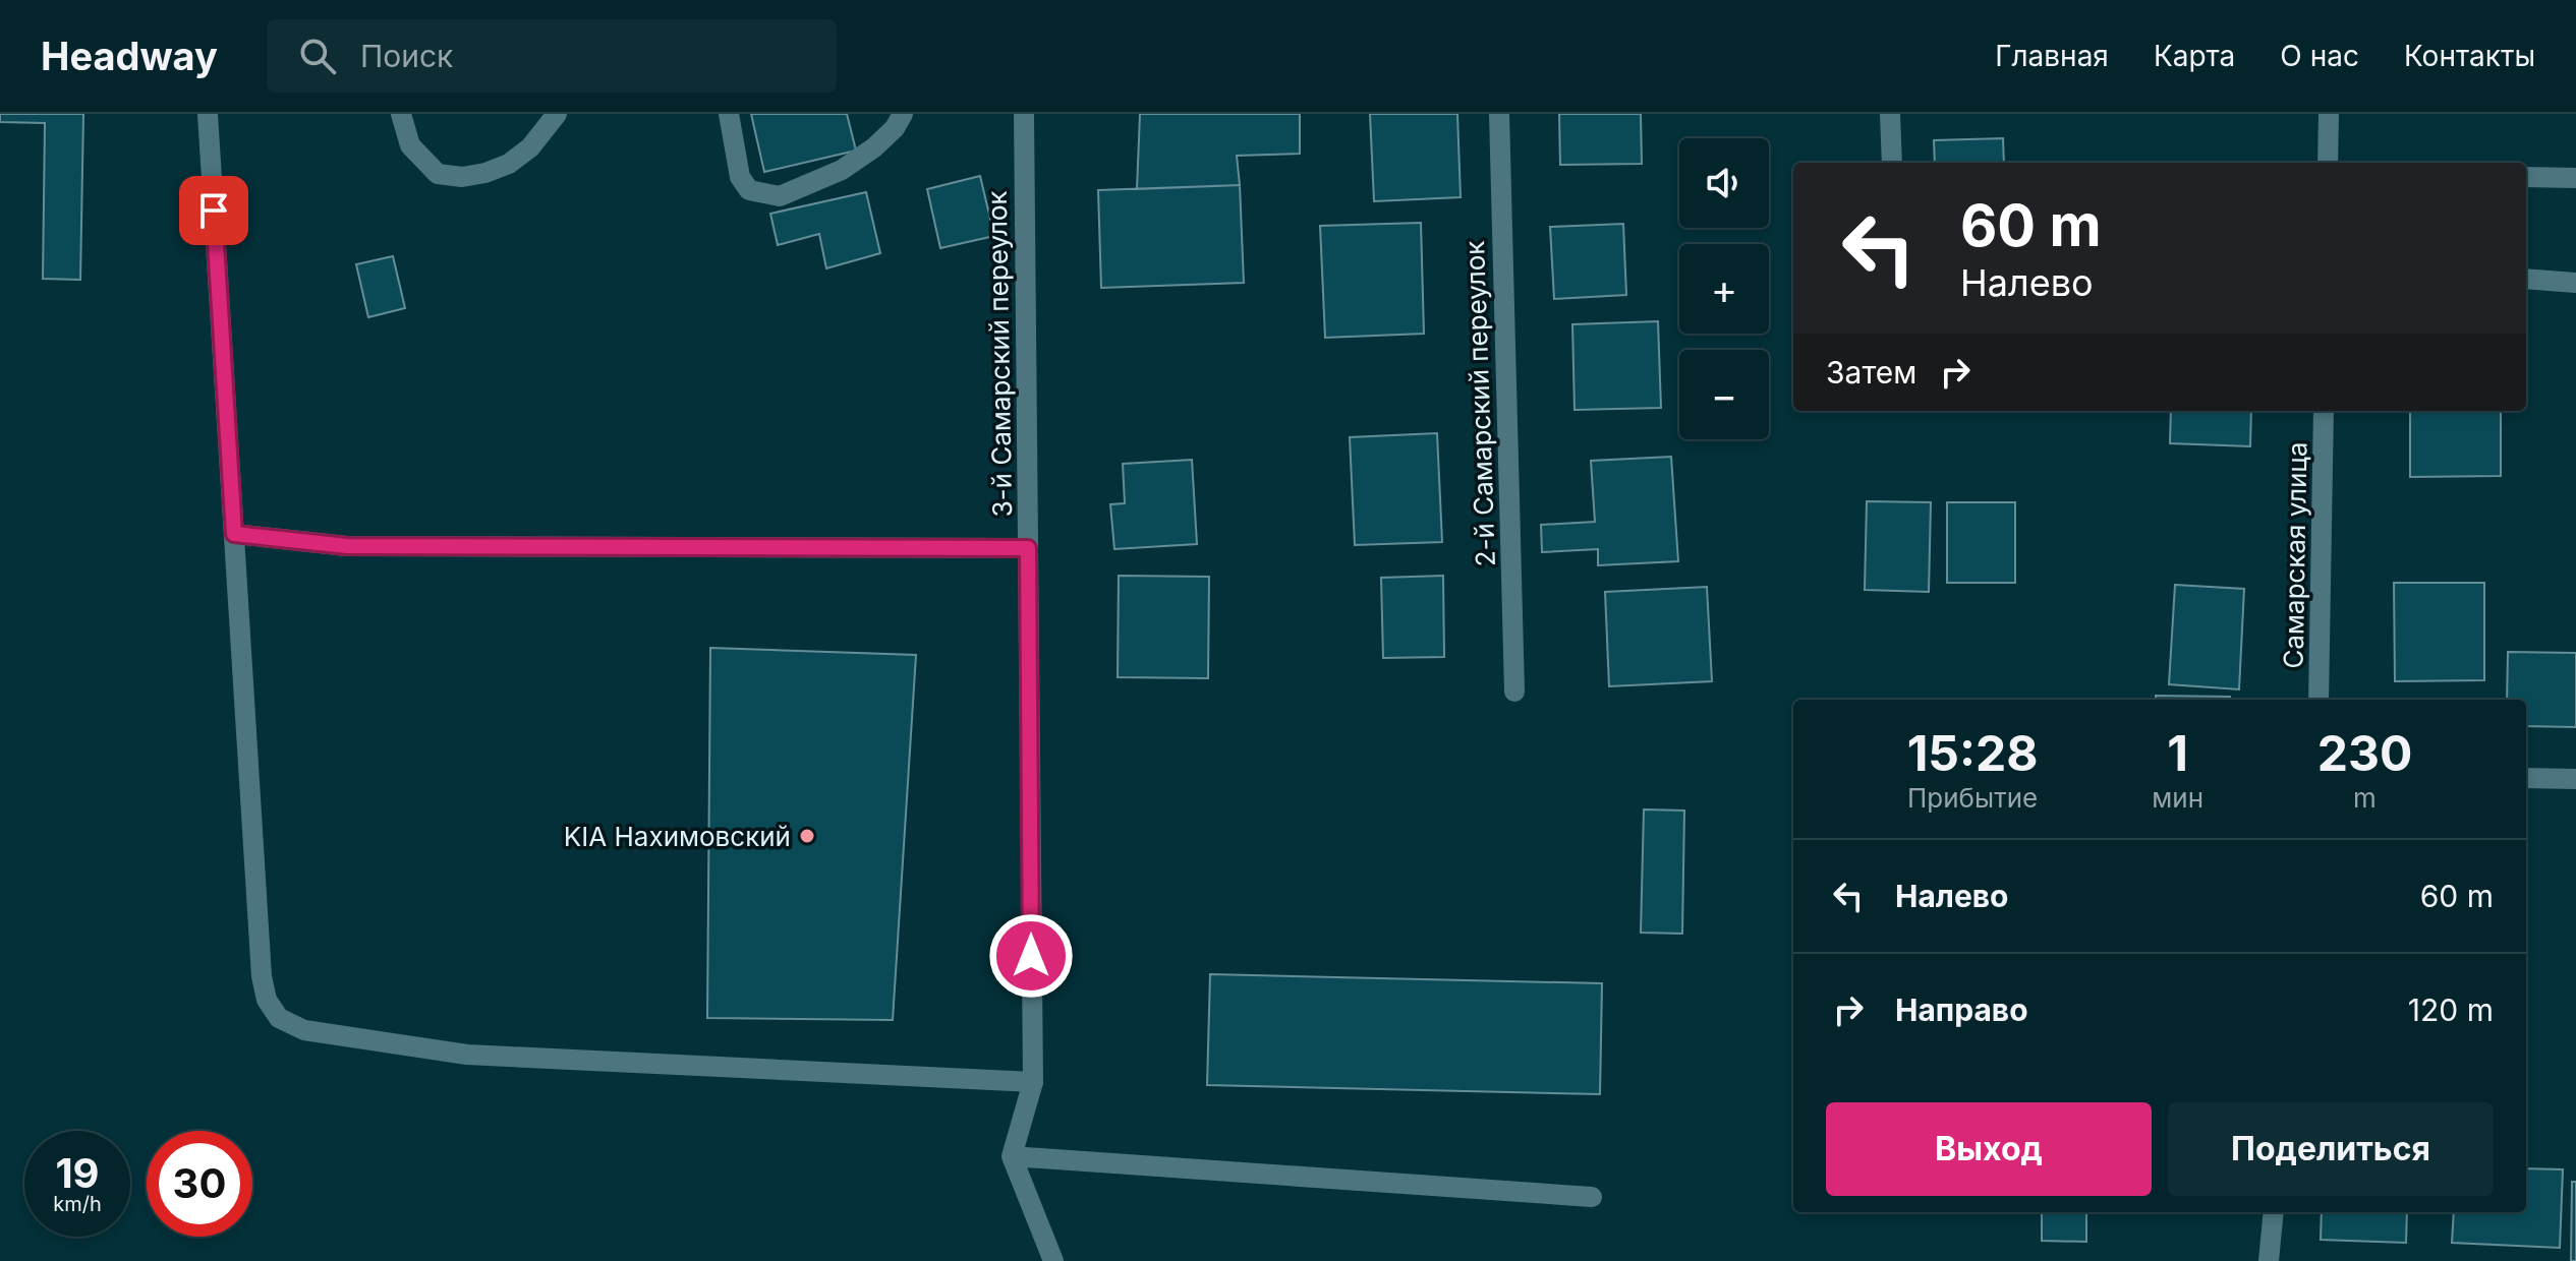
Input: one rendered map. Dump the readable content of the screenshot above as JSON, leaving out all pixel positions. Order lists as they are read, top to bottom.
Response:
{
  "streets": {
    "street": ["3-й Самарский переулок", "2-й Самарский переулок", "Самарская улица"]
  },
  "places": ["KIA Нахимовский"],
  "page": {
    "header": "Headway",
    "search": "Поиск",
    "nav": [
      "Главная",
      "Карта",
      "О нас",
      "Контакты"
    ],
    "map_buttons": ["+", "−"],
    "turn": ["60 m", "Налево"],
    "then": "Затем",
    "eta": [
      "15:28",
      "Прибытие",
      "1",
      "мин",
      "230",
      "m"
    ],
    "list": [
      {
        "name": "Налево",
        "value": "60 m"
      },
      {
        "name": "Направо",
        "value": "120 m"
      }
    ],
    "buttons": ["Выход", "Поделиться"],
    "speed": "19 km/h",
    "limit": "30"
  }
}
